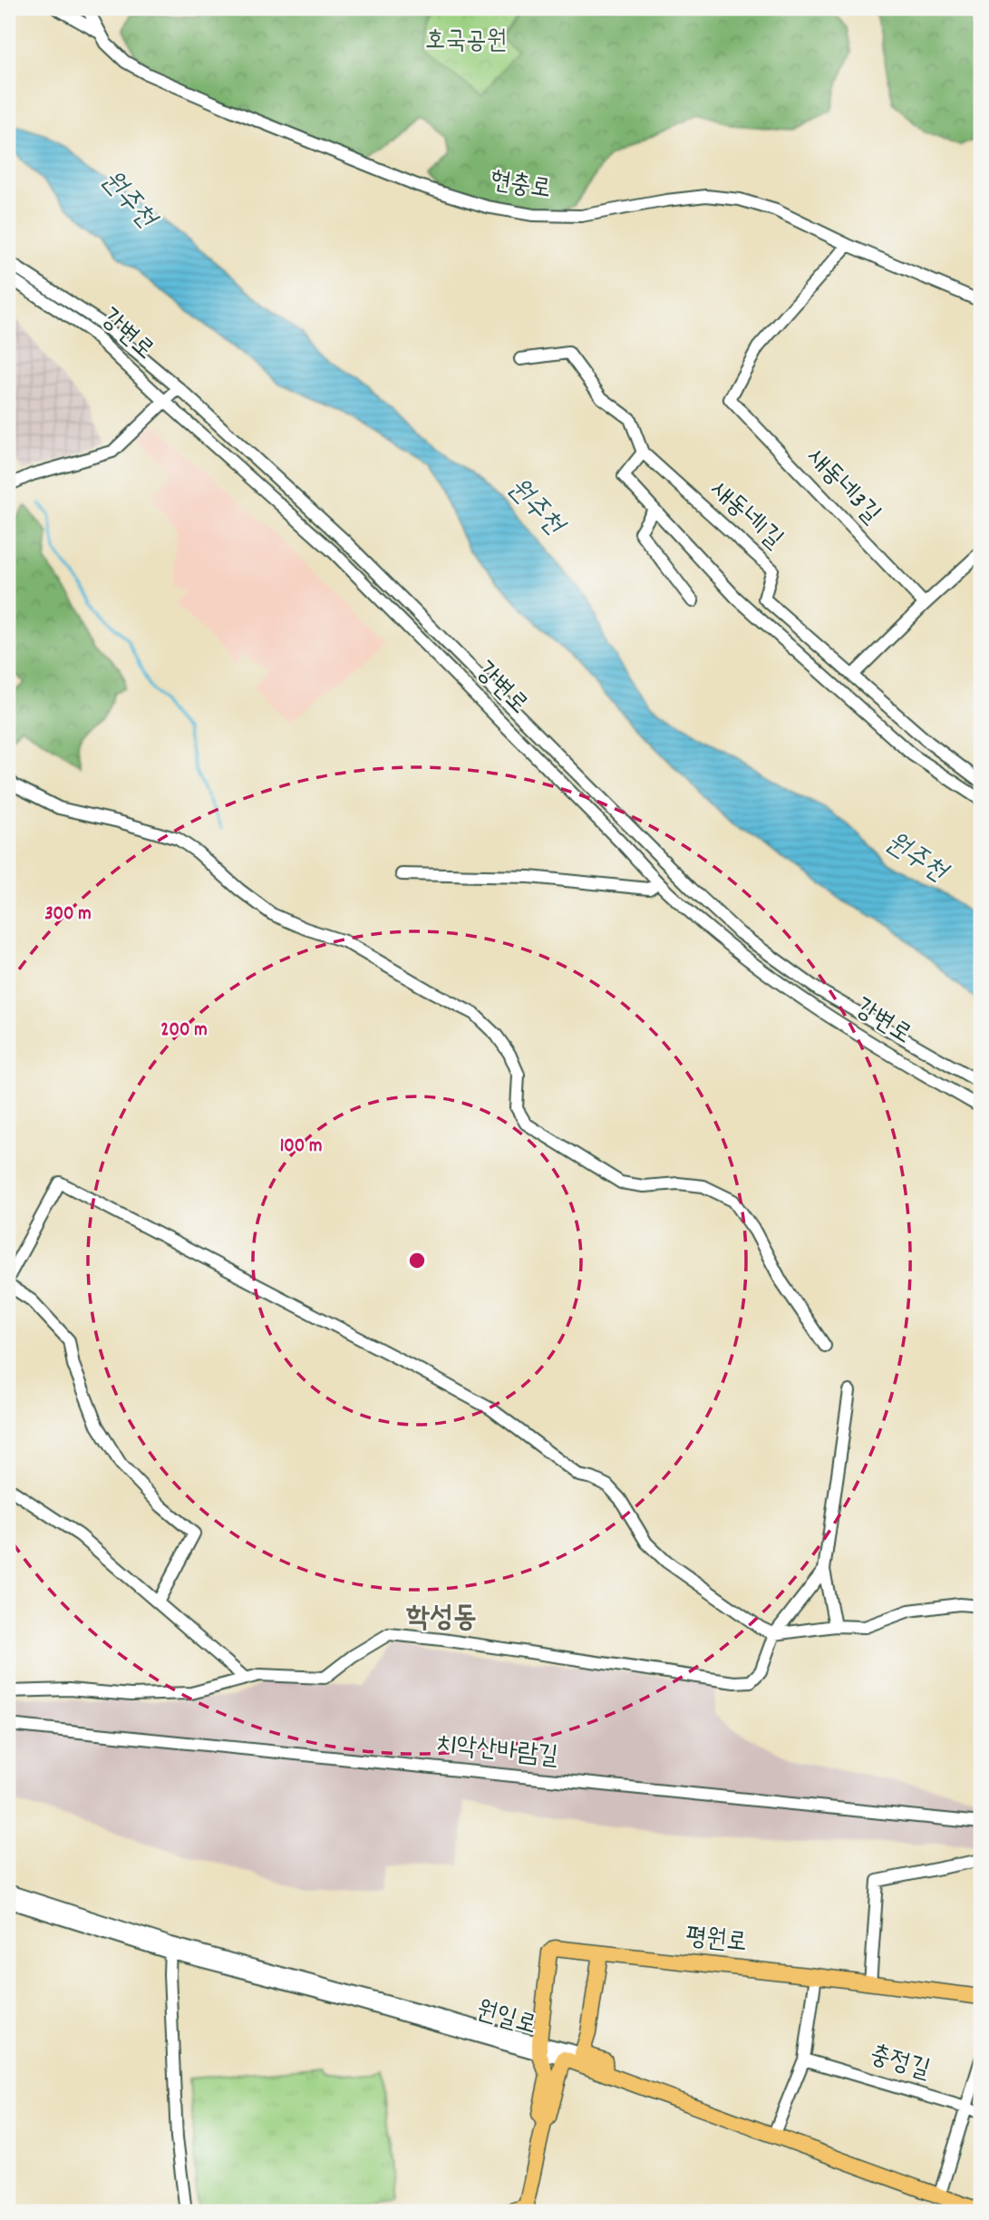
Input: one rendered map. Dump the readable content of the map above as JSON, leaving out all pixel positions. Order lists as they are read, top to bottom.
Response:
{
  "streets": {
    "main road": ["평원로", "원일로"],
    "street": [
      "현충로",
      "강변로",
      "새동네3길",
      "새동네1길",
      "치악산바람길",
      "충정길"
    ]
  },
  "crossings": [
    ["현충로", "새동네3길"],
    ["평원로", "원일로"]
  ],
  "districts": ["학성동"],
  "water": ["원주천"],
  "parks": ["호국공원"],
  "rings": ["300 m", "200 m", "100 m"]
}
